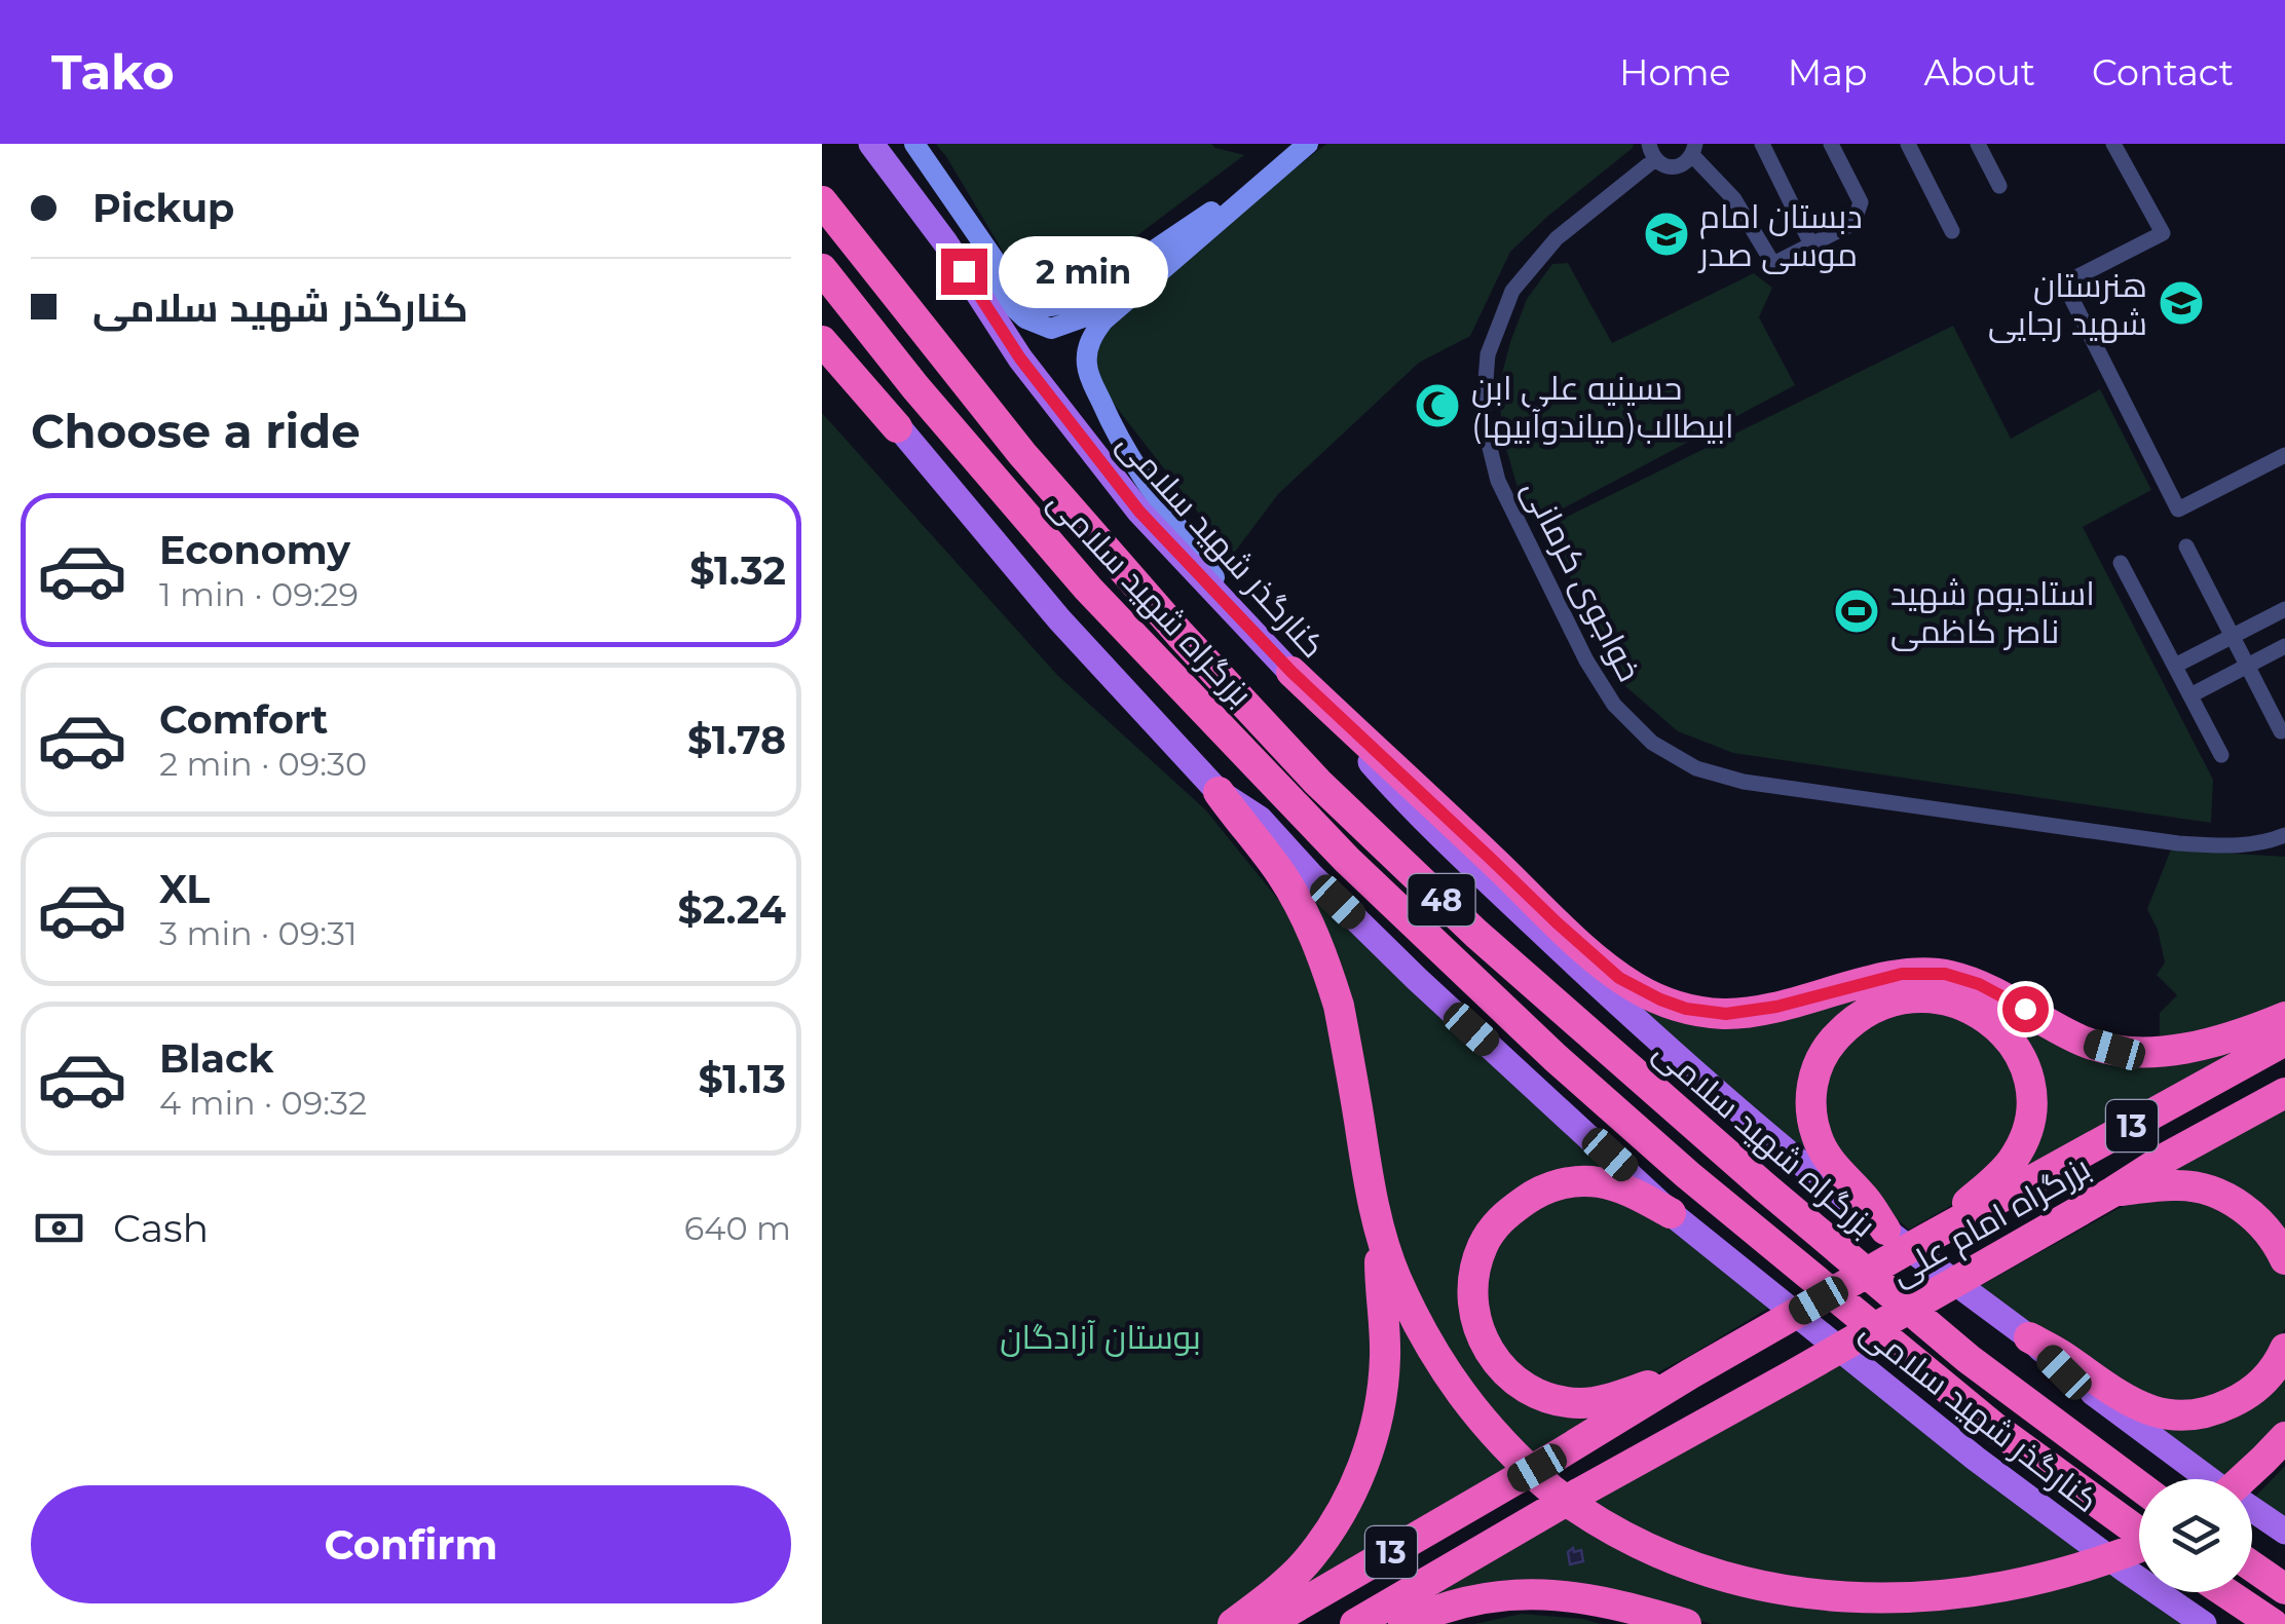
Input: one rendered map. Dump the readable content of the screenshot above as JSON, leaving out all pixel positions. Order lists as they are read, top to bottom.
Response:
{
  "streets": {
    "highway": [
      "بزرگراه شهید سلامی",
      "48",
      "13",
      "بزرگراه امام علی"
    ],
    "main road": ["کنارگذر شهید سلامی"],
    "street": ["خواجوی کرمانی"]
  },
  "parks": ["بوستان آزادگان"],
  "places": {
    "school or university": ["دبستان امام موسی صدر", "هنرستان شهید رجایی"],
    "mosque": ["حسینیه علی ابن ابیطالب(میاندوآبیها)"],
    "sports": ["استادیوم شهید ناصر کاظمی"]
  },
  "page": {
    "header": "Tako",
    "nav": [
      "Home",
      "Map",
      "About",
      "Contact"
    ],
    "banner": ["Pickup", "کنارگذر شهید سلامی"],
    "bubble": "2 min",
    "heading": "Choose a ride",
    "list": [
      {
        "name": "Economy",
        "note": "1 min · 09:29",
        "value": "$1.32"
      },
      {
        "name": "Comfort",
        "note": "2 min · 09:30",
        "value": "$1.78"
      },
      {
        "name": "XL",
        "note": "3 min · 09:31",
        "value": "$2.24"
      },
      {
        "name": "Black",
        "note": "4 min · 09:32",
        "value": "$1.13"
      }
    ],
    "pay": ["Cash", "640 m"],
    "buttons": "Confirm"
  }
}
